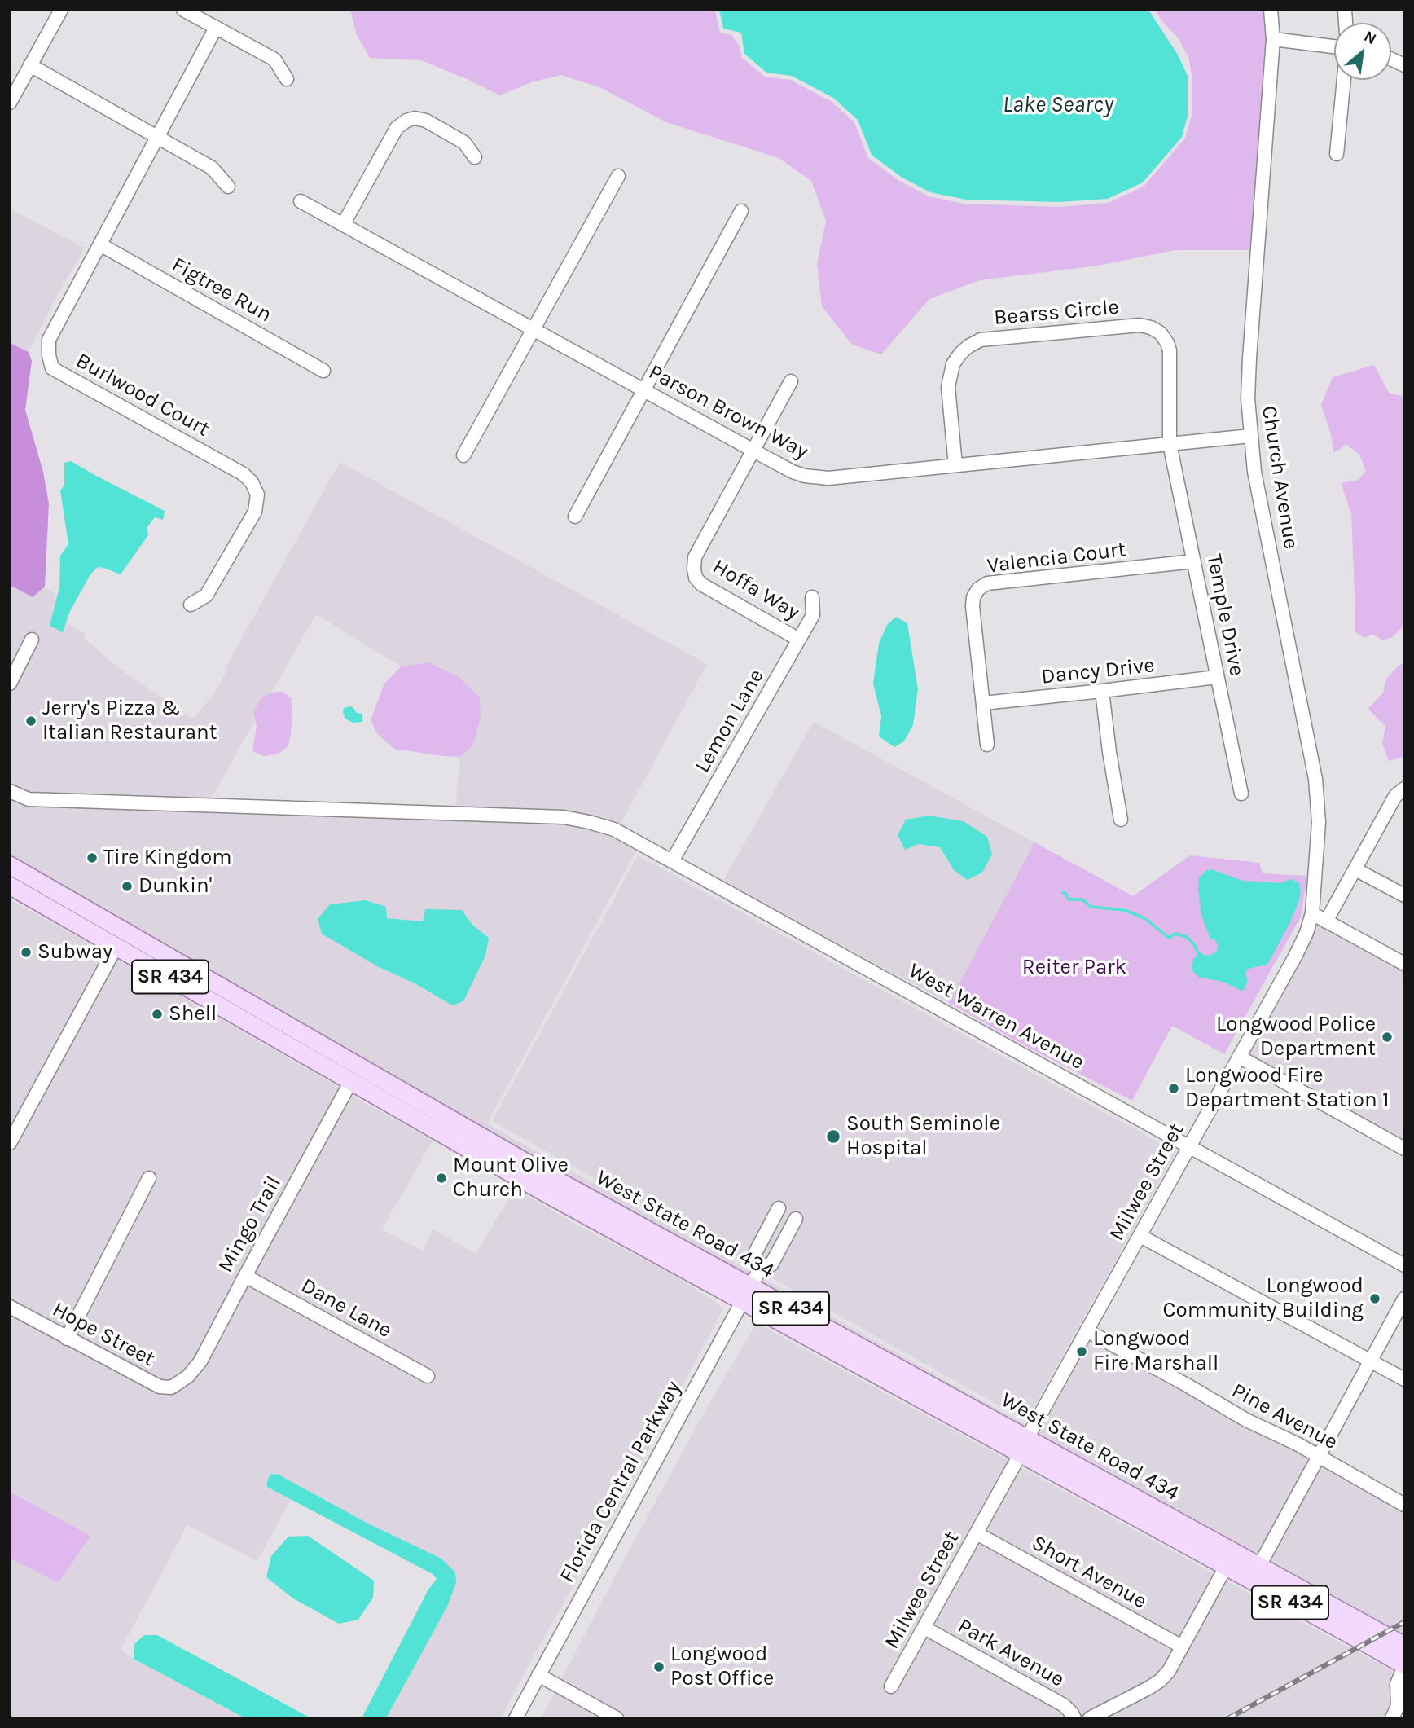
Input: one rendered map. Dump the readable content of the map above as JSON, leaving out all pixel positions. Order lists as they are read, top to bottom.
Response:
{
  "streets": {
    "main road": ["SR 434", "West State Road 434"],
    "street": [
      "Figtree Run",
      "Bearss Circle",
      "Burlwood Court",
      "Parson Brown Way",
      "Church Avenue",
      "Valencia Court",
      "Hoffa Way",
      "Temple Drive",
      "Dancy Drive",
      "Lemon Lane",
      "West Warren Avenue",
      "Milwee Street",
      "Mingo Trail",
      "Dane Lane",
      "Hope Street",
      "Pine Avenue",
      "Florida Central Parkway",
      "Short Avenue",
      "Park Avenue"
    ]
  },
  "crossings": [
    ["Figtree Run", "Burlwood Court"],
    ["Bearss Circle", "Parson Brown Way"],
    ["Bearss Circle", "Temple Drive"],
    ["Parson Brown Way", "Church Avenue"],
    ["Parson Brown Way", "Hoffa Way"],
    ["Parson Brown Way", "Temple Drive"],
    ["Church Avenue", "Milwee Street"],
    ["Valencia Court", "Temple Drive"],
    ["Valencia Court", "Dancy Drive"],
    ["Hoffa Way", "Lemon Lane"],
    ["Temple Drive", "Dancy Drive"],
    ["Lemon Lane", "West Warren Avenue"],
    ["SR 434", "Mingo Trail"],
    ["SR 434", "West State Road 434"],
    ["West Warren Avenue", "Milwee Street"],
    ["Milwee Street", "West State Road 434"],
    ["Milwee Street", "Pine Avenue"],
    ["Milwee Street", "Short Avenue"],
    ["Milwee Street", "Park Avenue"],
    ["Mingo Trail", "West State Road 434"],
    ["Mingo Trail", "Dane Lane"],
    ["Mingo Trail", "Hope Street"],
    ["West State Road 434", "Florida Central Parkway"]
  ],
  "water": ["Lake Searcy"],
  "parks": ["Reiter Park"],
  "places": [
    "Jerry's Pizza & Italian Restaurant",
    "Tire Kingdom",
    "Dunkin'",
    "Subway",
    "Shell",
    "Longwood Police Department",
    "Longwood Fire Department Station 1",
    "South Seminole Hospital",
    "Mount Olive Church",
    "Longwood Community Building",
    "Longwood Fire Marshall",
    "Longwood Post Office"
  ],
  "north": "top right"
}
